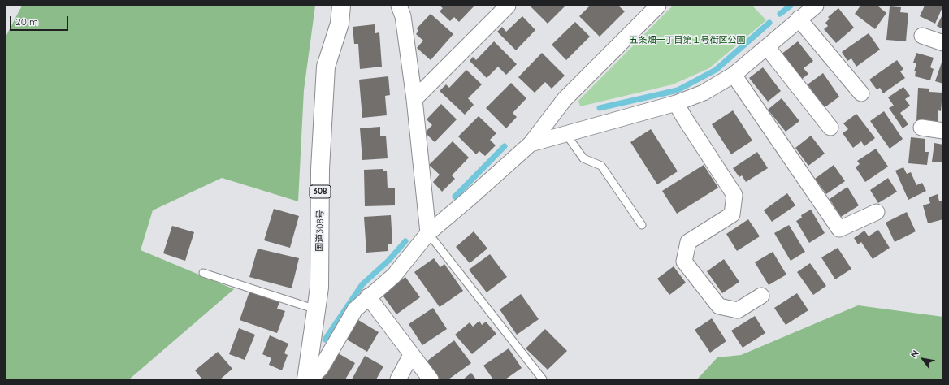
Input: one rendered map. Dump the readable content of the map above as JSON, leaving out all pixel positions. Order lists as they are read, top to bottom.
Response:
{
  "streets": {
    "highway": ["308", "国道308号"]
  },
  "parks": ["五条畑一丁目第１号街区公園"],
  "scale_bar": "20 m",
  "north": "top left"
}
